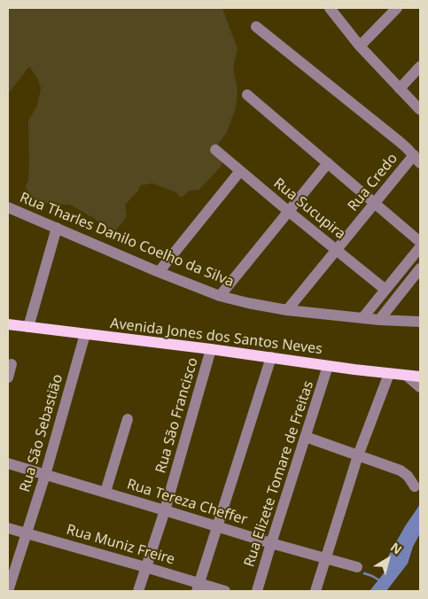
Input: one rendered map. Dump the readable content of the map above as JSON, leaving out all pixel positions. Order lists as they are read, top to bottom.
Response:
{
  "streets": {
    "main road": ["Avenida Jones dos Santos Neves"],
    "street": [
      "Rua Credo",
      "Rua Sucupira",
      "Rua Tharles Danilo Coelho da Silva",
      "Rua São Francisco",
      "Rua São Sebastião",
      "Rua Elizete Tomare de Freitas",
      "Rua Tereza Cheffer",
      "Rua Muniz Freire"
    ]
  },
  "crossings": [
    ["Rua Credo", "Rua Sucupira"],
    ["Rua Credo", "Rua Tharles Danilo Coelho da Silva"],
    ["Avenida Jones dos Santos Neves", "Rua São Francisco"],
    ["Avenida Jones dos Santos Neves", "Rua São Sebastião"],
    ["Avenida Jones dos Santos Neves", "Rua Elizete Tomare de Freitas"],
    ["Rua São Francisco", "Rua Tereza Cheffer"],
    ["Rua São Francisco", "Rua Muniz Freire"],
    ["Rua São Sebastião", "Rua Tereza Cheffer"],
    ["Rua São Sebastião", "Rua Muniz Freire"],
    ["Rua Elizete Tomare de Freitas", "Rua Tereza Cheffer"]
  ],
  "north": "top right"
}
